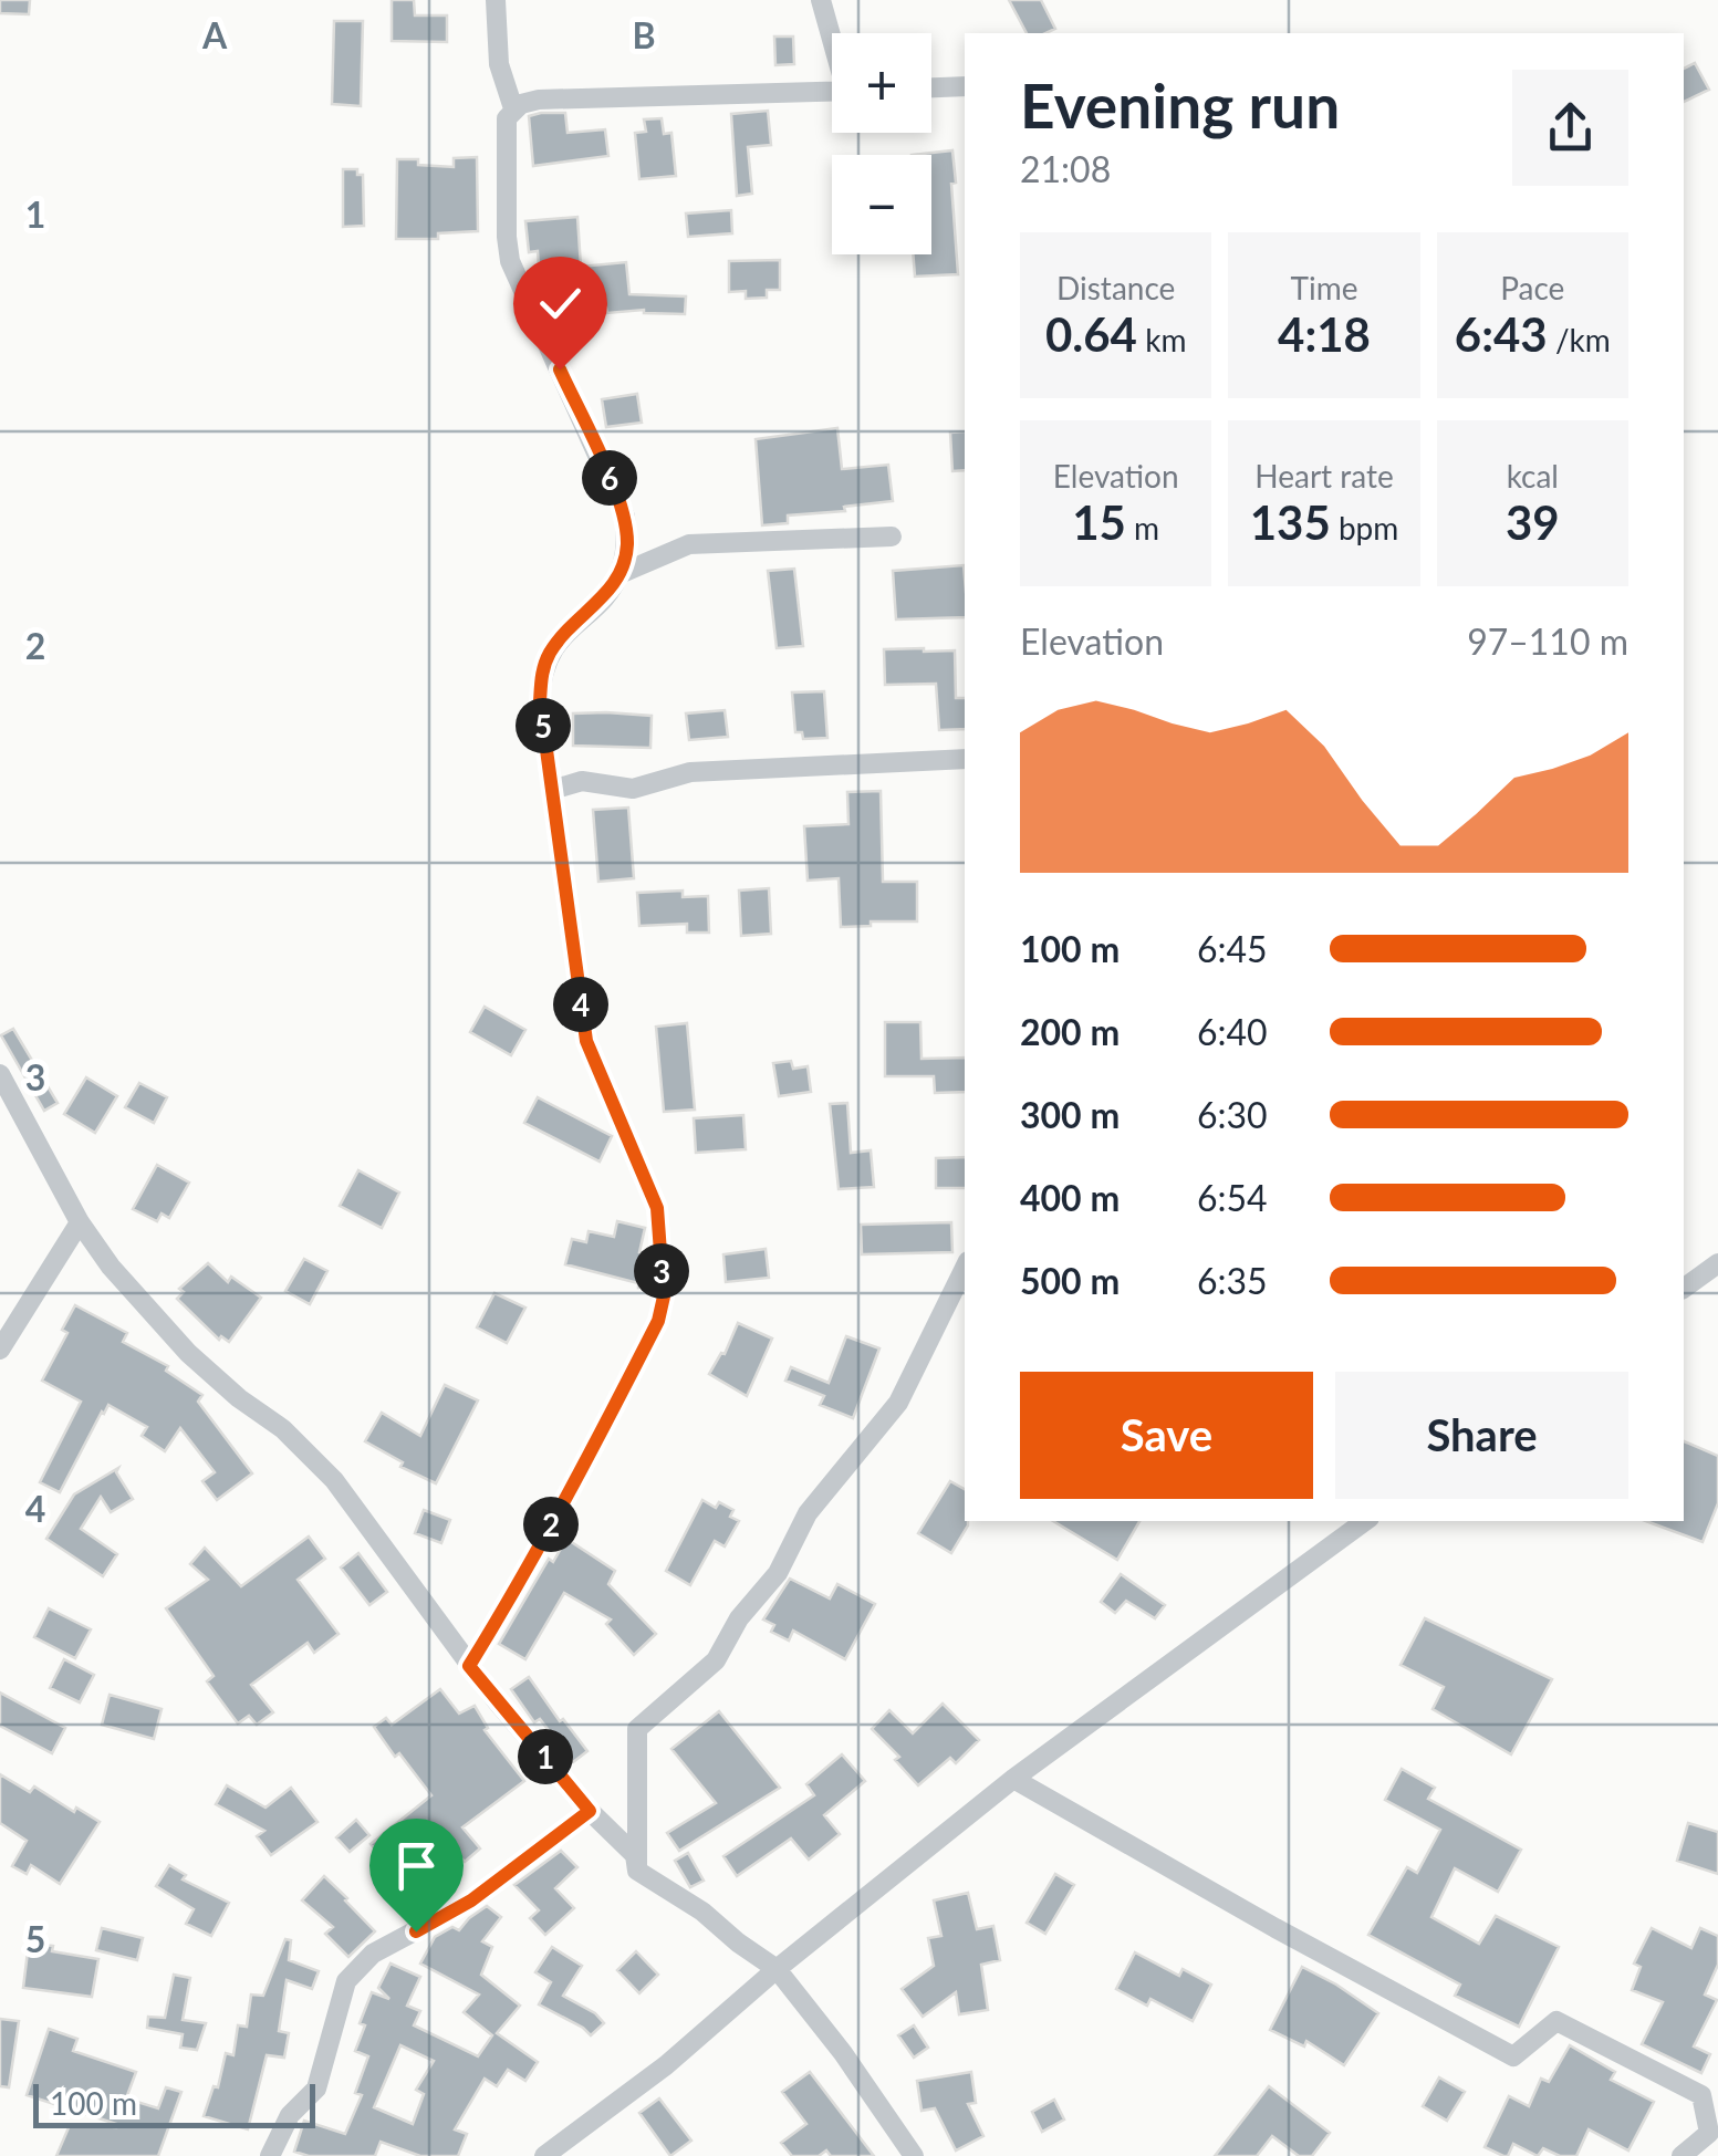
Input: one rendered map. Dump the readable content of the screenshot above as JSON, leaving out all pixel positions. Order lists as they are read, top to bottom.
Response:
{
  "scale_bar": "100 m",
  "page": {
    "map_buttons": ["+", "−"],
    "heading": ["Evening run", "21:08"],
    "stats": [
      ["Distance", "0.64 km"],
      ["Time", "4:18"],
      ["Pace", "6:43 /km"],
      ["Elevation", "15 m"],
      ["Heart rate", "135 bpm"],
      ["kcal", "39"]
    ],
    "pins": [
      "6",
      "5",
      "4",
      "3",
      "2",
      "1"
    ],
    "chart": ["Elevation", "97–110 m"],
    "list": [
      {
        "name": "100 m",
        "note": "6:45"
      },
      {
        "name": "200 m",
        "note": "6:40"
      },
      {
        "name": "300 m",
        "note": "6:30"
      },
      {
        "name": "400 m",
        "note": "6:54"
      },
      {
        "name": "500 m",
        "note": "6:35"
      }
    ],
    "buttons": ["Save", "Share"],
    "scale": "100 m"
  },
  "grid": {
    "columns": ["A", "B"],
    "rows": [
      "1",
      "2",
      "3",
      "4",
      "5"
    ]
  }
}
